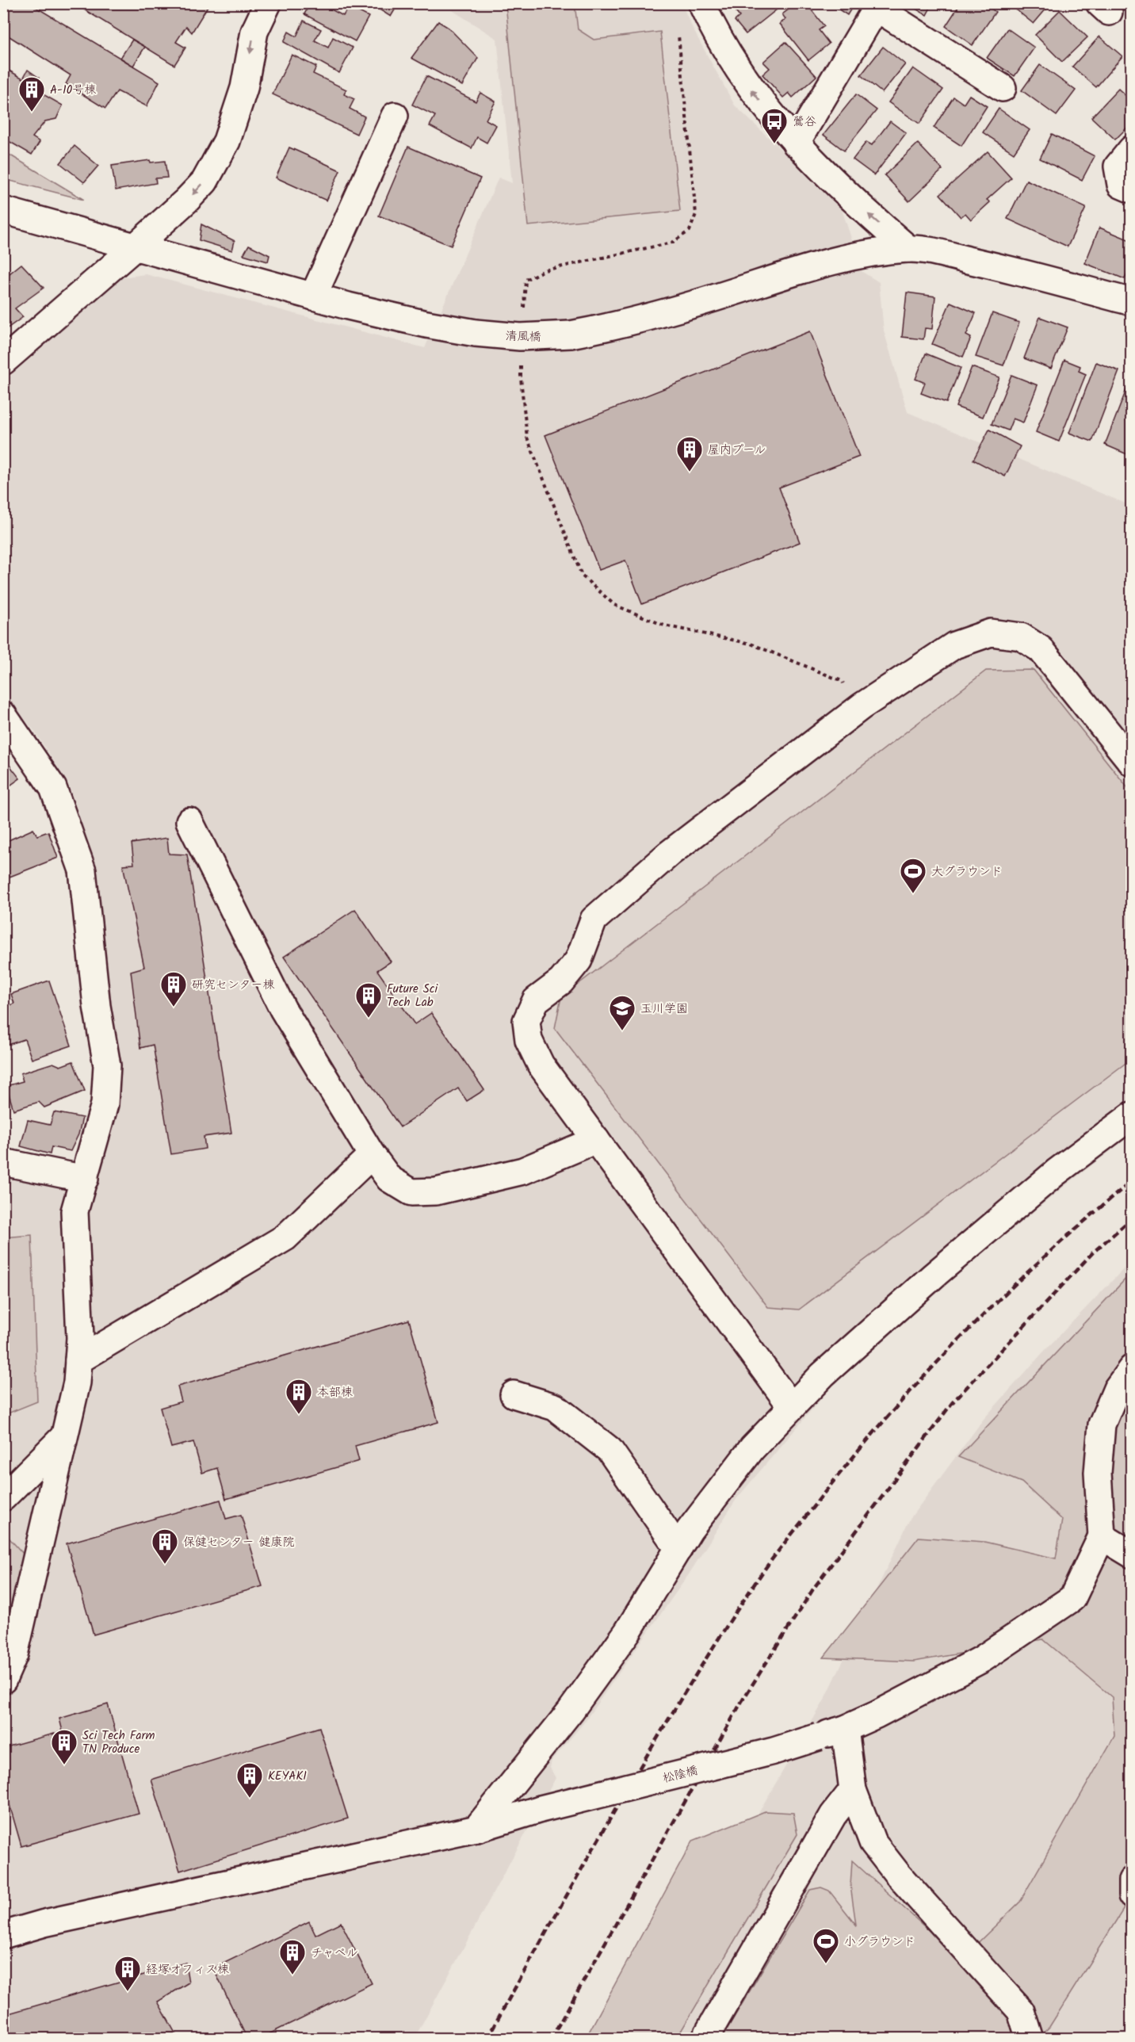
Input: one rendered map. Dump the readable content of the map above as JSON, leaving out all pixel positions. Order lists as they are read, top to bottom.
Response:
{
  "streets": {
    "street": ["清風橋", "松陰橋"]
  },
  "places": {
    "building": [
      "A-10号棟",
      "屋内プール",
      "研究センター棟",
      "Future Sci Tech Lab",
      "本部棟",
      "保健センター 健康院",
      "Sci Tech Farm TN Produce",
      "KEYAKI",
      "チャペル",
      "経塚オフィス棟"
    ],
    "bus stop": ["鶯谷"],
    "sports": ["大グラウンド", "小グラウンド"],
    "school or university": ["玉川学園"]
  }
}
